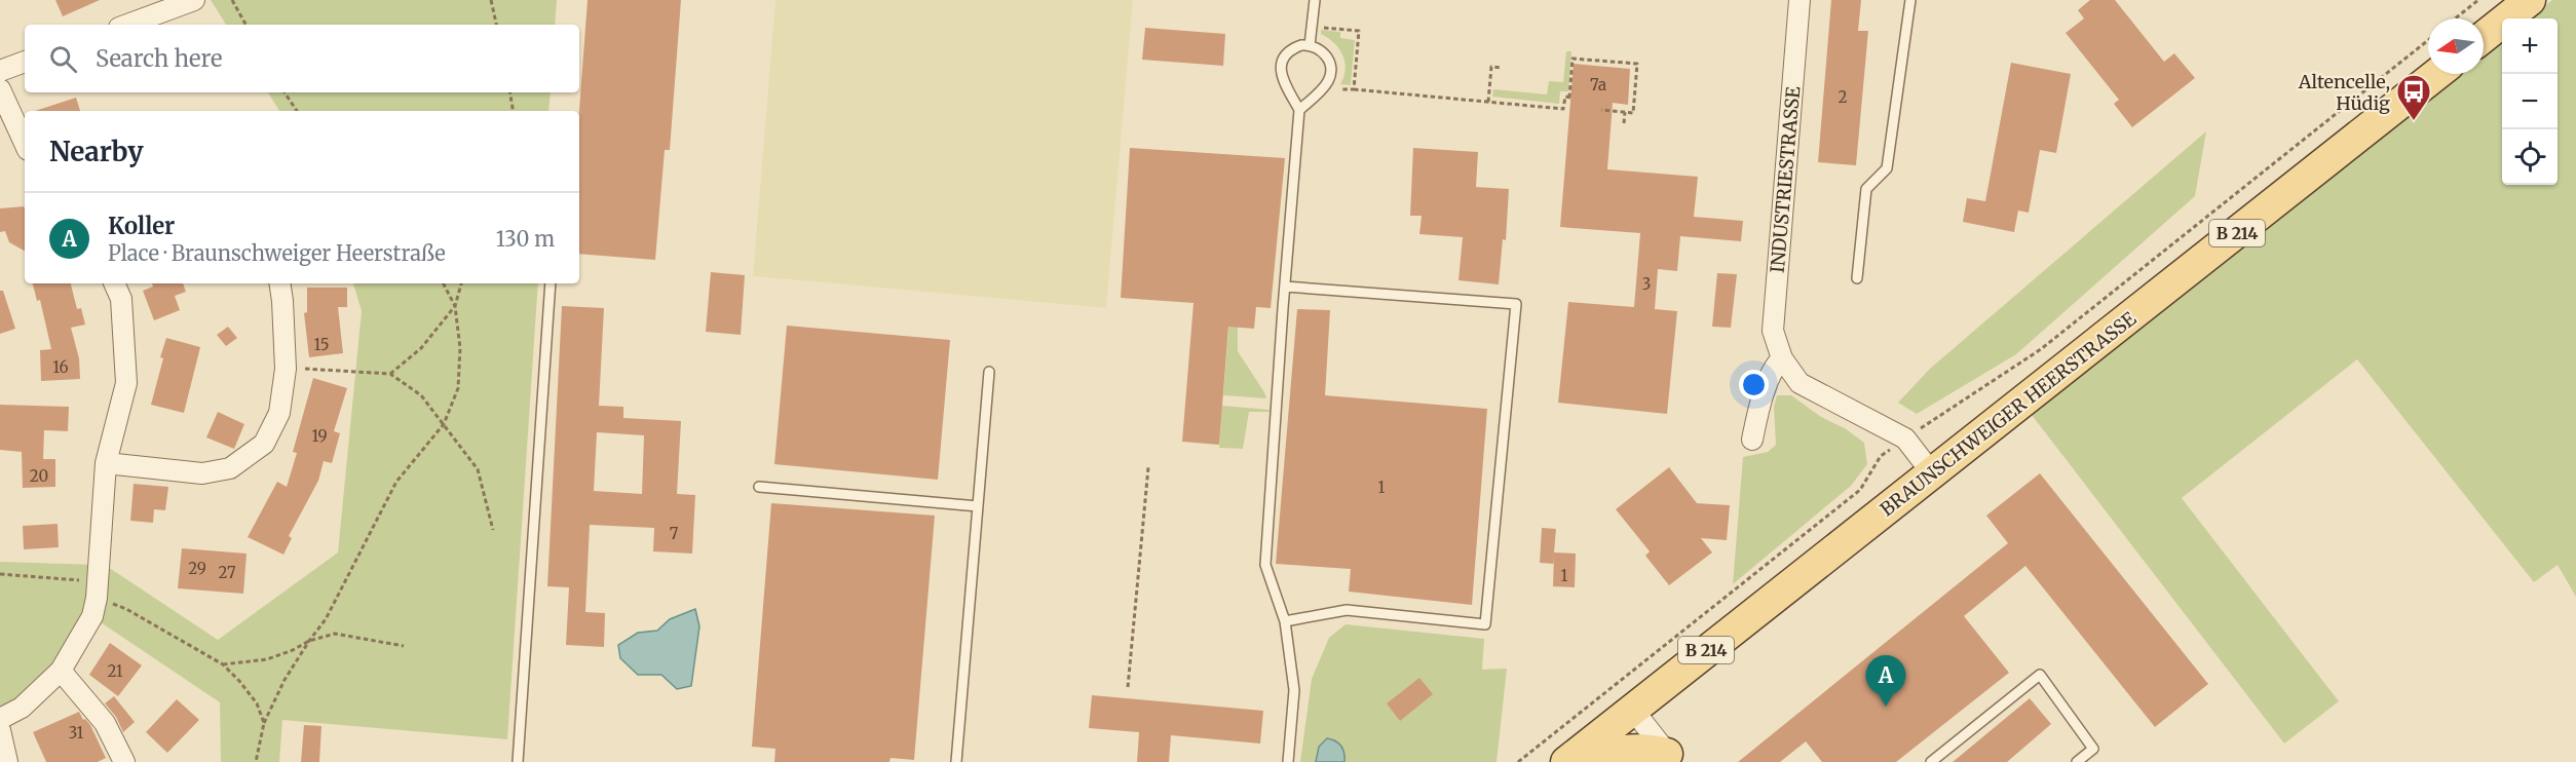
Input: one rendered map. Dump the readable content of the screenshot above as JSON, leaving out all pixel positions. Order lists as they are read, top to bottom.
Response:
{
  "streets": {
    "main road": ["B 214", "BRAUNSCHWEIGER HEERSTRASSE"],
    "street": ["INDUSTRIESTRASSE"]
  },
  "crossings": [
    ["INDUSTRIESTRASSE", "BRAUNSCHWEIGER HEERSTRASSE"]
  ],
  "places": {
    "bus stop": ["Altencelle, Hüdig"]
  },
  "house_numbers": [
    "7a",
    "2",
    "3",
    "15",
    "16",
    "19",
    "20",
    "1",
    "7",
    "29",
    "27",
    "1",
    "21",
    "31"
  ],
  "north": "left",
  "page": {
    "map_buttons": ["+", "−"],
    "search": "Search here",
    "heading": "Nearby",
    "list": [
      {
        "mark": "A",
        "name": "Koller",
        "note": "Place · Braunschweiger Heerstraße",
        "value": "130 m"
      }
    ],
    "pins": "A"
  }
}
